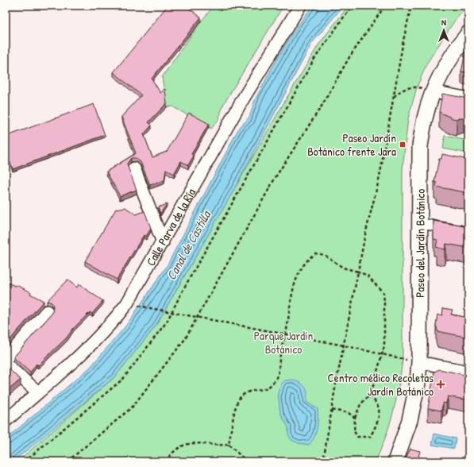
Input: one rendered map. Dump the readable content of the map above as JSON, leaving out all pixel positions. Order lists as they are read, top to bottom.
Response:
{
  "streets": {
    "street": ["Calle Parva de la Ría", "Paseo del Jardín Botánico"]
  },
  "water": ["Canal de Castilla"],
  "parks": ["Parque Jardín Botánico"],
  "places": {
    "transit": ["Paseo Jardín Botánico frente Jara"],
    "health": ["Centro médico Recoletas Jardín Botánico"]
  },
  "north": "top"
}
